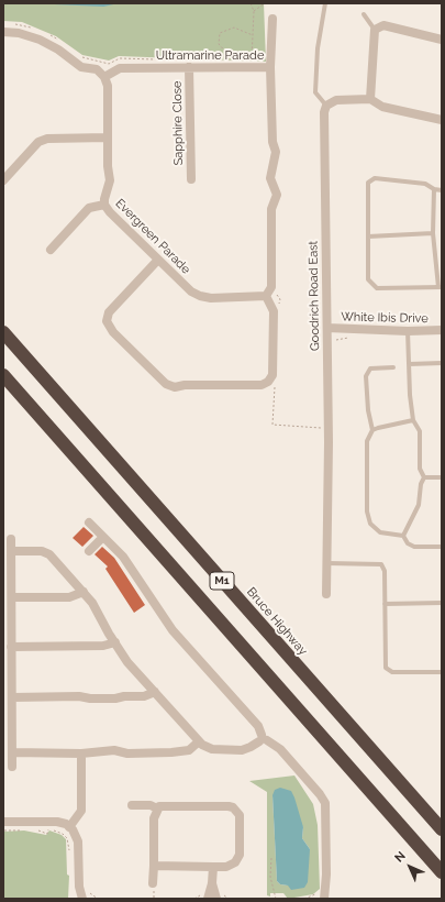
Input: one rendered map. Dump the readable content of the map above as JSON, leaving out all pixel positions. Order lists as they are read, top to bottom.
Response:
{
  "streets": {
    "highway": ["M1", "Bruce Highway"],
    "street": [
      "Ultramarine Parade",
      "Sapphire Close",
      "Evergreen Parade",
      "Goodrich Road East",
      "White Ibis Drive"
    ]
  },
  "crossings": [
    ["Ultramarine Parade", "Sapphire Close"],
    ["Ultramarine Parade", "Evergreen Parade"],
    ["Goodrich Road East", "White Ibis Drive"]
  ],
  "north": "top left"
}
